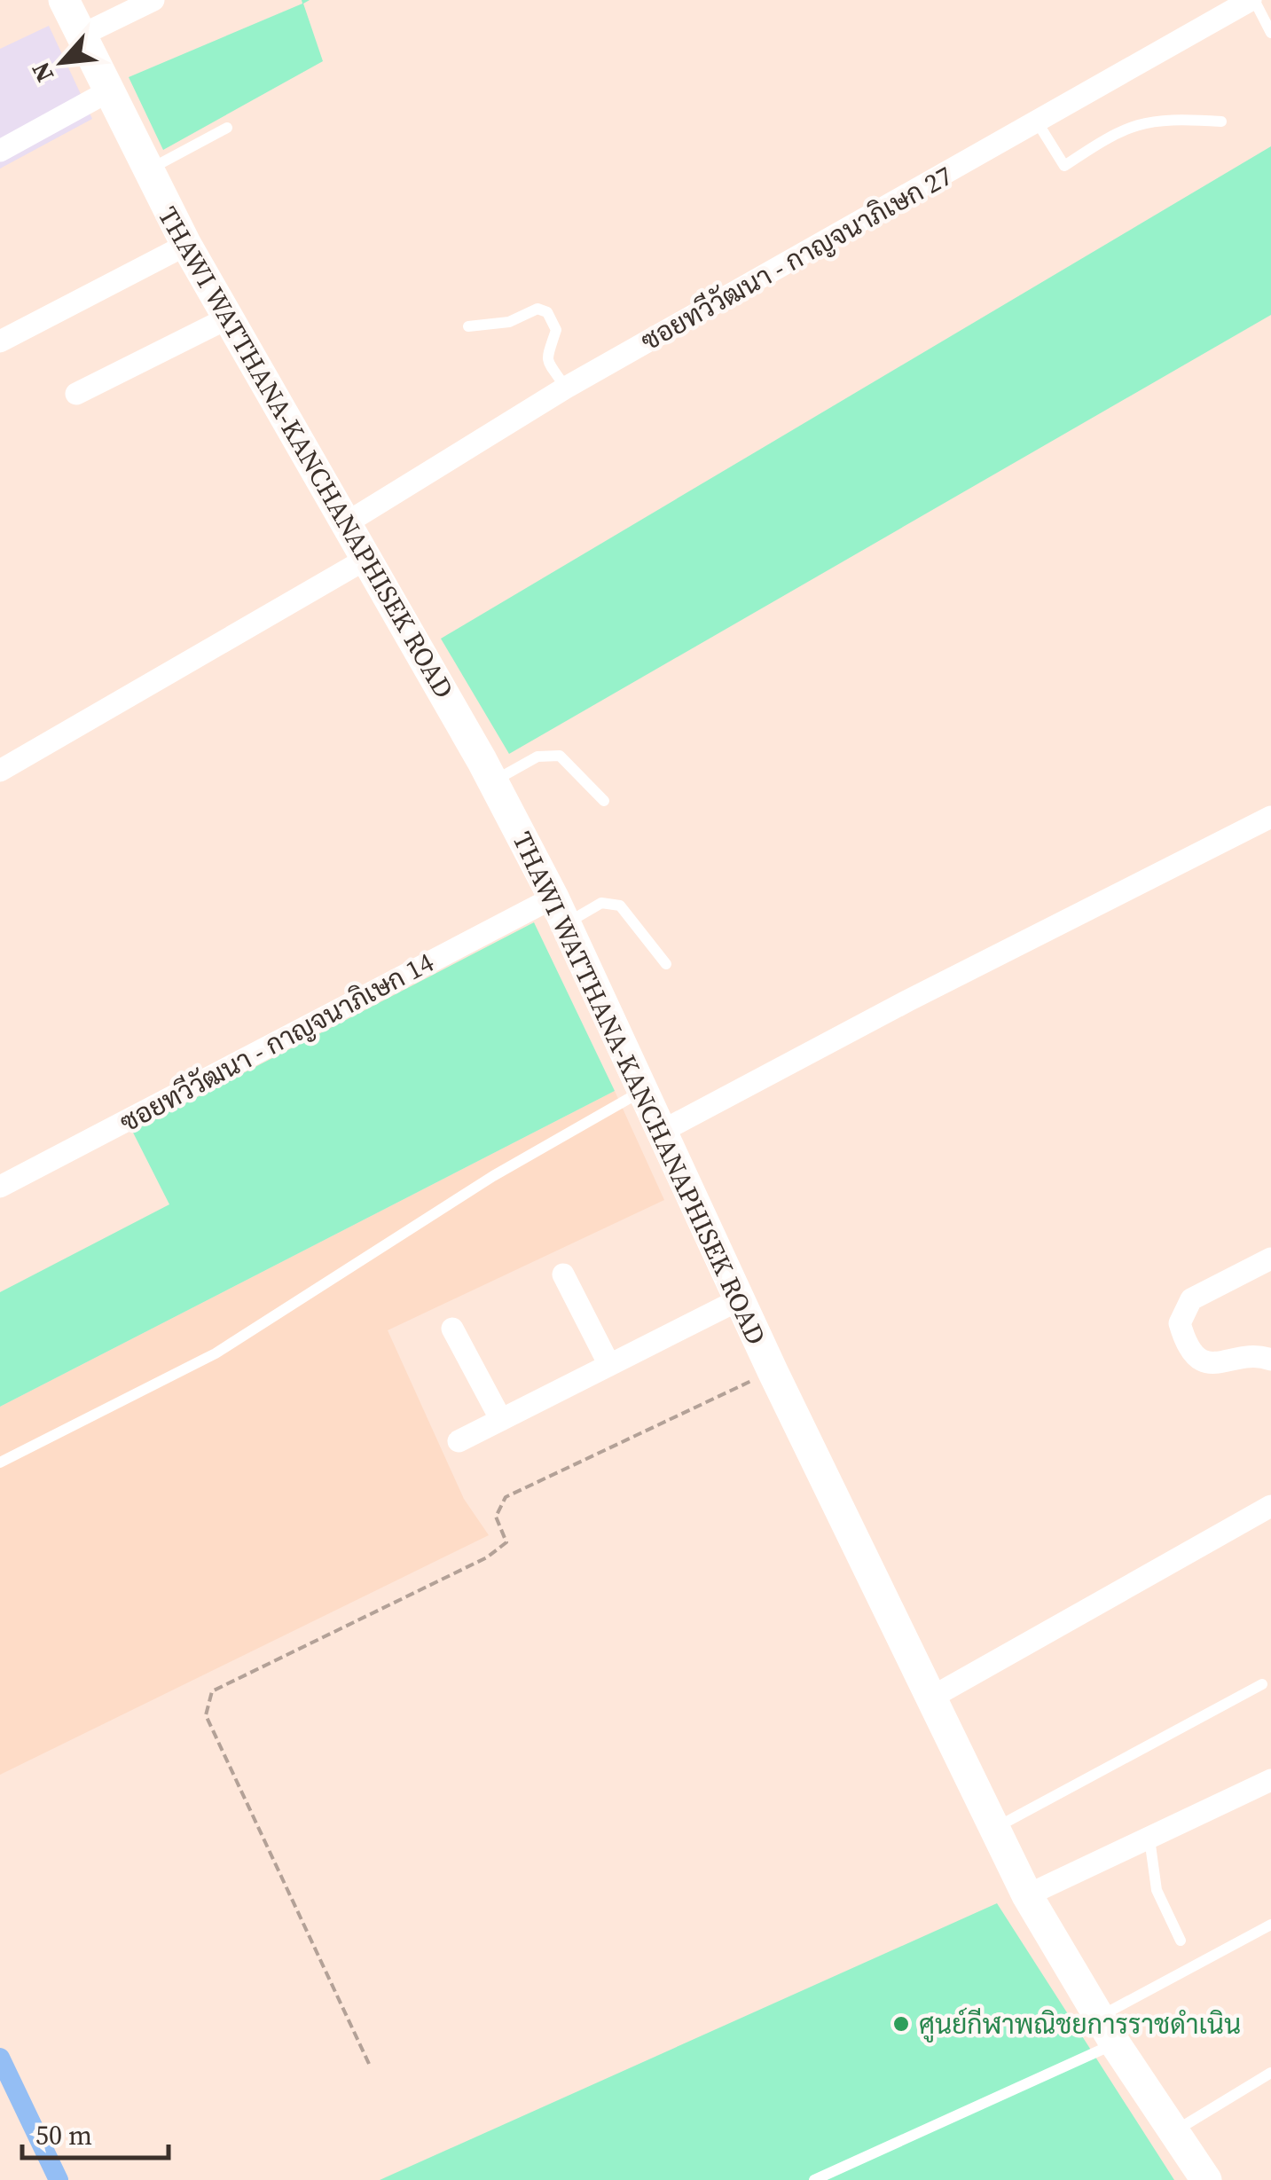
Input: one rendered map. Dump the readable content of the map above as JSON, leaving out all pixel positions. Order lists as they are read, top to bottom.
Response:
{
  "streets": {
    "street": ["ซอยทวีวัฒนา - กาญจนาภิเษก 27", "THAWI WATTHANA-KANCHANAPHISEK ROAD", "ซอยทวีวัฒนา - กาญจนาภิเษก 14"]
  },
  "crossings": [
    ["ซอยทวีวัฒนา - กาญจนาภิเษก 27", "THAWI WATTHANA-KANCHANAPHISEK ROAD"],
    ["THAWI WATTHANA-KANCHANAPHISEK ROAD", "ซอยทวีวัฒนา - กาญจนาภิเษก 14"]
  ],
  "places": ["ศูนย์กีฬาพณิชยการราชดำเนิน"],
  "scale_bar": "50 m",
  "north": "bottom left"
}
